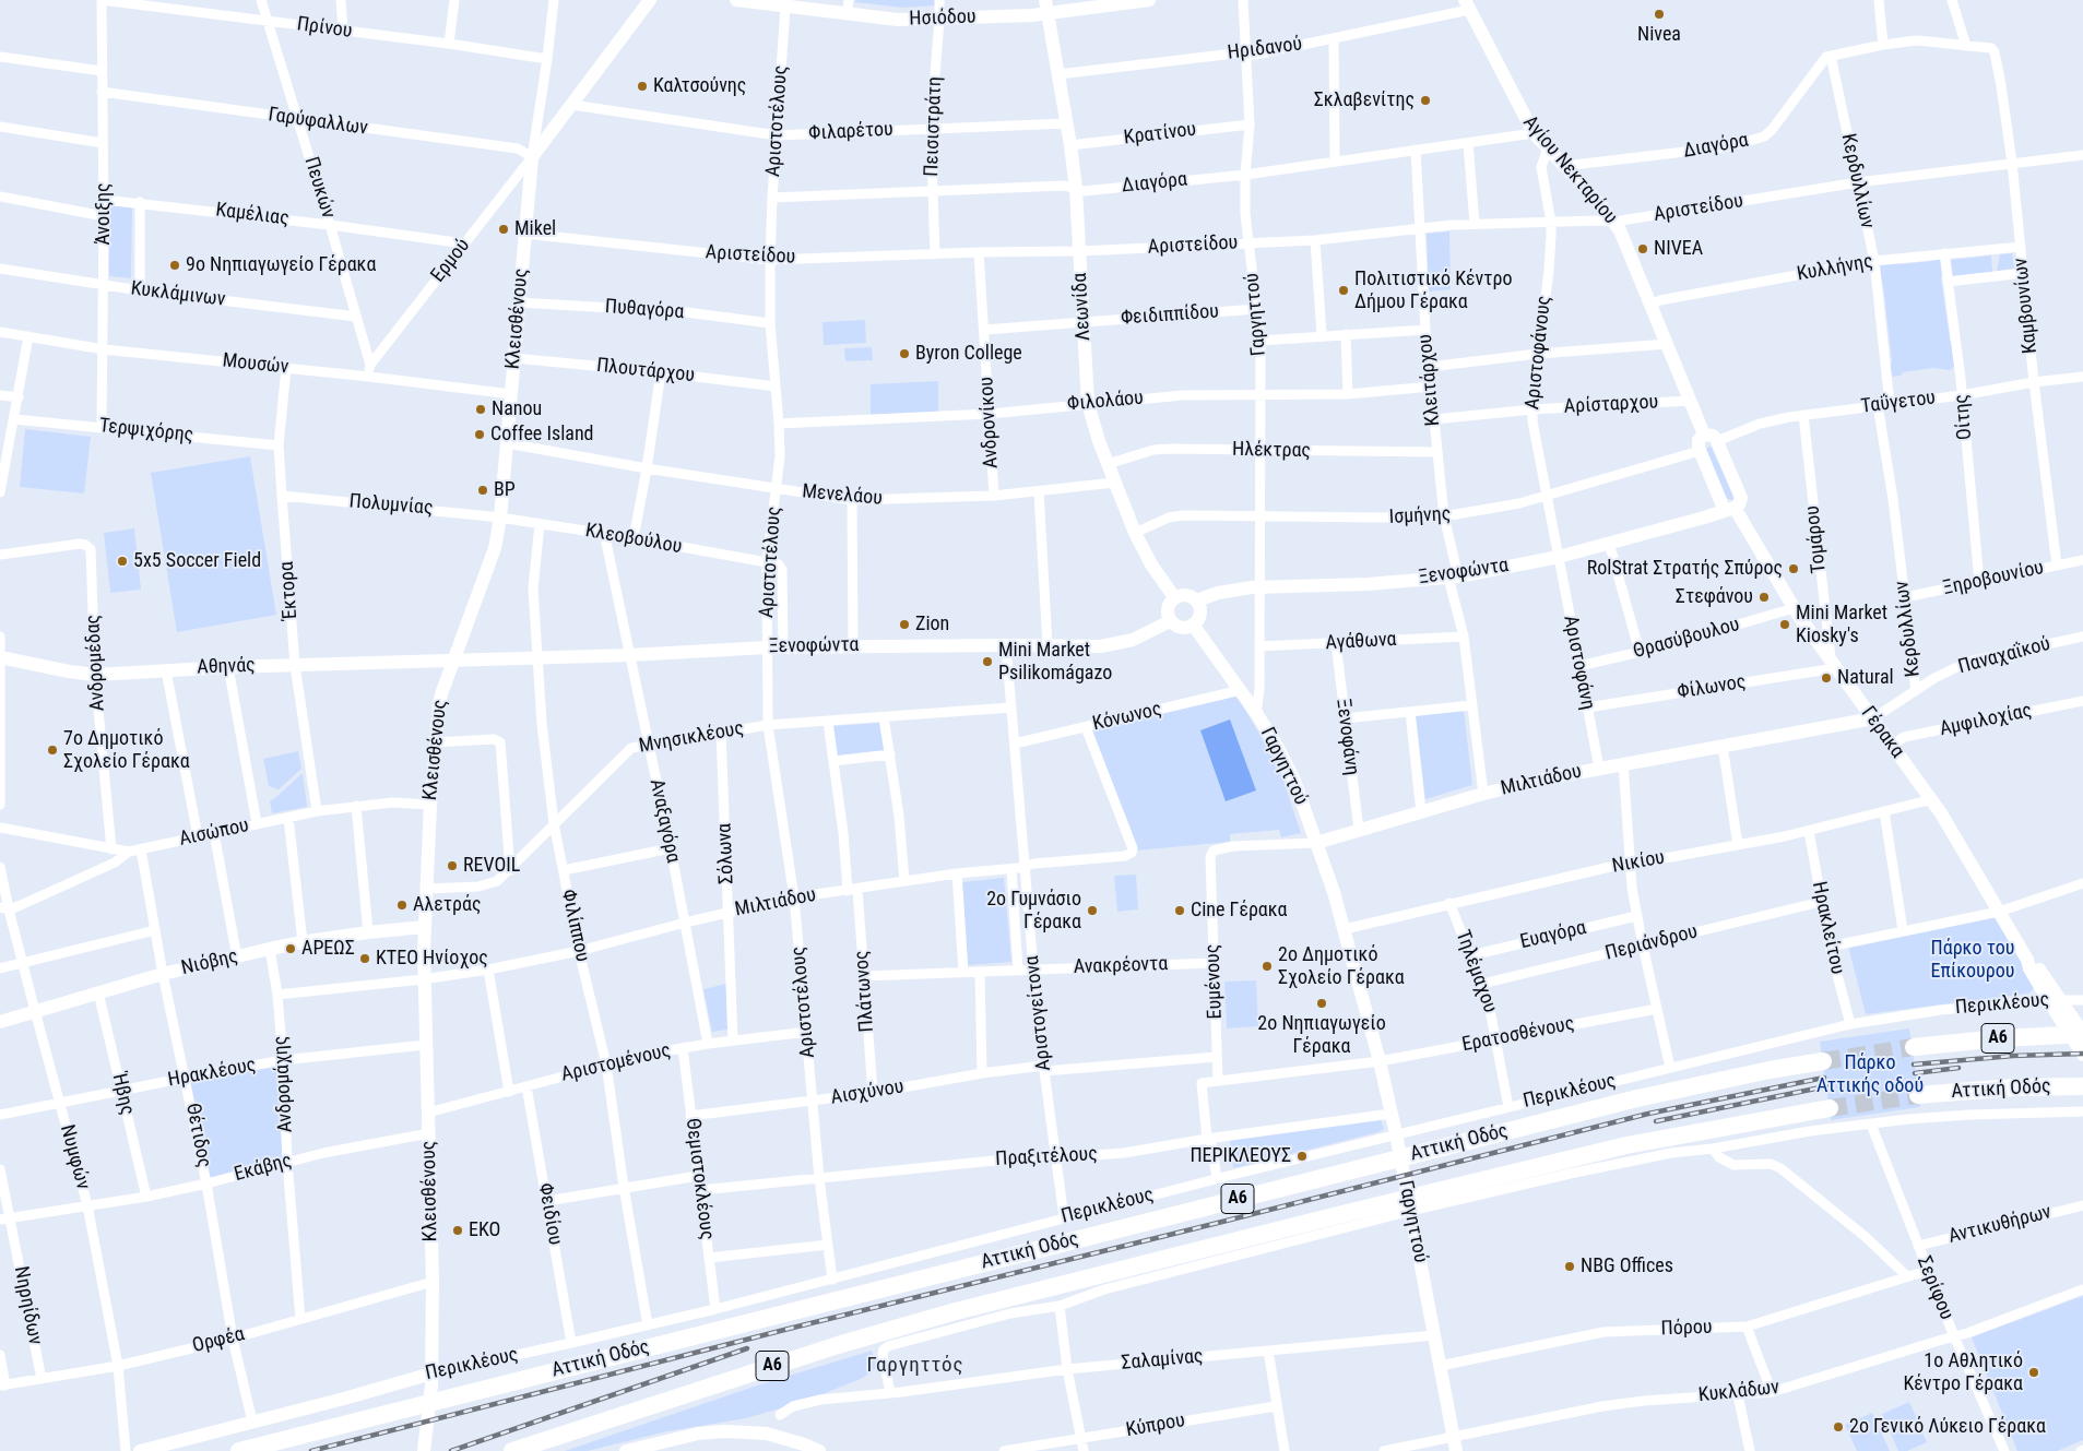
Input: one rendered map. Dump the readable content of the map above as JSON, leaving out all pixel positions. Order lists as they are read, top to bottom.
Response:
{
  "streets": {
    "highway": ["Α6", "Αττική Οδός"],
    "street": [
      "Ησιόδου",
      "Πρίνου",
      "Ηριδανού",
      "Αριστοτέλους",
      "Γαρύφαλλων",
      "Πεισιστράτη",
      "Φιλαρέτου",
      "Κρατίνου",
      "Διαγόρα",
      "Αγίου Νεκταρίου",
      "Κερδυλλίων",
      "Πευκών",
      "Αριστείδου",
      "Άνοιξης",
      "Καμέλιας",
      "Ερμού",
      "Κυλλήνης",
      "Κυκλάμινων",
      "Καμβουνίων",
      "Λεωνίδα",
      "Πυθαγόρα",
      "Γαργηττού",
      "Φειδιππίδου",
      "Κλεισθένους",
      "Αριστοφάνους",
      "Μουσών",
      "Πλουτάρχου",
      "Κλειτάρχου",
      "Φιλολάου",
      "Ταΰγετου",
      "Αρίσταρχου",
      "Οίτης",
      "Ανδρονίκου",
      "Τερψιχόρης",
      "Ηλέκτρας",
      "Μενελάου",
      "Πολυμνίας",
      "Ισμήνης",
      "Κλεοβούλου",
      "Τομάρου",
      "Ξενοφώντα",
      "Ξηροβουνίου",
      "Έκτορα",
      "Θρασύβουλου",
      "Αγάθωνα",
      "Παναχαΐκού",
      "Ανδρομέδας",
      "Αριστοφάνη",
      "Αθηνάς",
      "Φίλωνος",
      "Κόνωνος",
      "Αμφιλοχίας",
      "Γέρακα",
      "Ξενοφάνη",
      "Μνησικλέους",
      "Μιλτιάδου",
      "Αναξαγόρα",
      "Αισώπου",
      "Σόλωνα",
      "Νικίου",
      "Φιλίππου",
      "Ηρακλείτου",
      "Ευαγόρα",
      "Περιάνδρου",
      "Νιόβης",
      "Ανακρέοντα",
      "Τηλέμαχου",
      "Ευμένους",
      "Πλάτωνος",
      "Περικλέους",
      "Αριστογείτονα",
      "Ερατοσθένους",
      "Αριστομένους",
      "Ηρακλέους",
      "Ανδρομάχης",
      "Αισχύνου",
      "Ήβης",
      "Θέτιδος",
      "Νυμφών",
      "Πραξιτέλους",
      "Εκάβης",
      "Θεμιστοκλέους",
      "Φειδίου",
      "Αντικυθήρων",
      "Σερίφου",
      "Νηρηίδων",
      "Πόρου",
      "Ορφέα",
      "Σαλαμίνας",
      "Κυκλάδων",
      "Κύπρου"
    ]
  },
  "crossings": [
    ["Ησιόδου", "Αριστοτέλους"],
    ["Ησιόδου", "Πεισιστράτη"],
    ["Ησιόδου", "Λεωνίδα"],
    ["Πρίνου", "Πευκών"],
    ["Πρίνου", "Άνοιξης"],
    ["Ηριδανού", "Αγίου Νεκταρίου"],
    ["Ηριδανού", "Λεωνίδα"],
    ["Ηριδανού", "Γαργηττού"],
    ["Αριστοτέλους", "Φιλαρέτου"],
    ["Αριστοτέλους", "Διαγόρα"],
    ["Αριστοτέλους", "Αριστείδου"],
    ["Αριστοτέλους", "Πυθαγόρα"],
    ["Αριστοτέλους", "Πλουτάρχου"],
    ["Αριστοτέλους", "Φιλολάου"],
    ["Αριστοτέλους", "Μενελάου"],
    ["Αριστοτέλους", "Κλεοβούλου"],
    ["Αριστοτέλους", "Ξενοφώντα"],
    ["Αριστοτέλους", "Μνησικλέους"],
    ["Αριστοτέλους", "Μιλτιάδου"],
    ["Αριστοτέλους", "Περικλέους"],
    ["Αριστοτέλους", "Αριστομένους"],
    ["Αριστοτέλους", "Αισχύνου"],
    ["Αριστοτέλους", "Πραξιτέλους"],
    ["Γαρύφαλλων", "Πευκών"],
    ["Γαρύφαλλων", "Άνοιξης"],
    ["Γαρύφαλλων", "Ερμού"],
    ["Γαρύφαλλων", "Κλεισθένους"],
    ["Πεισιστράτη", "Φιλαρέτου"],
    ["Πεισιστράτη", "Διαγόρα"],
    ["Πεισιστράτη", "Αριστείδου"],
    ["Φιλαρέτου", "Λεωνίδα"],
    ["Κρατίνου", "Λεωνίδα"],
    ["Κρατίνου", "Γαργηττού"],
    ["Διαγόρα", "Αγίου Νεκταρίου"],
    ["Διαγόρα", "Κερδυλλίων"],
    ["Διαγόρα", "Λεωνίδα"],
    ["Διαγόρα", "Γαργηττού"],
    ["Διαγόρα", "Κλειτάρχου"],
    ["Αγίου Νεκταρίου", "Αριστείδου"],
    ["Αγίου Νεκταρίου", "Κυλλήνης"],
    ["Αγίου Νεκταρίου", "Αριστοφάνους"],
    ["Αγίου Νεκταρίου", "Ταΰγετου"],
    ["Αγίου Νεκταρίου", "Αρίσταρχου"],
    ["Κερδυλλίων", "Αριστείδου"],
    ["Κερδυλλίων", "Κυλλήνης"],
    ["Κερδυλλίων", "Ταΰγετου"],
    ["Κερδυλλίων", "Ξηροβουνίου"],
    ["Κερδυλλίων", "Παναχαΐκού"],
    ["Πευκών", "Καμέλιας"],
    ["Πευκών", "Ερμού"],
    ["Πευκών", "Κυκλάμινων"],
    ["Πευκών", "Μουσών"],
    ["Αριστείδου", "Καμβουνίων"],
    ["Αριστείδου", "Λεωνίδα"],
    ["Αριστείδου", "Γαργηττού"],
    ["Αριστείδου", "Κλεισθένους"],
    ["Αριστείδου", "Αριστοφάνους"],
    ["Αριστείδου", "Κλειτάρχου"],
    ["Αριστείδου", "Ανδρονίκου"],
    ["Άνοιξης", "Καμέλιας"],
    ["Άνοιξης", "Κυκλάμινων"],
    ["Άνοιξης", "Μουσών"],
    ["Άνοιξης", "Τερψιχόρης"],
    ["Καμέλιας", "Ερμού"],
    ["Ερμού", "Κλεισθένους"],
    ["Κυλλήνης", "Καμβουνίων"],
    ["Κυλλήνης", "Οίτης"],
    ["Καμβουνίων", "Ταΰγετου"],
    ["Καμβουνίων", "Ξηροβουνίου"],
    ["Λεωνίδα", "Φειδιππίδου"],
    ["Λεωνίδα", "Φιλολάου"],
    ["Λεωνίδα", "Ηλέκτρας"],
    ["Λεωνίδα", "Μενελάου"],
    ["Λεωνίδα", "Ισμήνης"],
    ["Λεωνίδα", "Ξενοφώντα"],
    ["Πυθαγόρα", "Κλεισθένους"],
    ["Γαργηττού", "Φειδιππίδου"],
    ["Γαργηττού", "Φιλολάου"],
    ["Γαργηττού", "Ηλέκτρας"],
    ["Γαργηττού", "Ισμήνης"],
    ["Γαργηττού", "Ξενοφώντα"],
    ["Γαργηττού", "Αγάθωνα"],
    ["Γαργηττού", "Μιλτιάδου"],
    ["Γαργηττού", "Νικίου"],
    ["Γαργηττού", "Περικλέους"],
    ["Γαργηττού", "Ερατοσθένους"],
    ["Γαργηττού", "Πραξιτέλους"],
    ["Γαργηττού", "Πόρου"],
    ["Γαργηττού", "Σαλαμίνας"],
    ["Γαργηττού", "Κυκλάδων"],
    ["Φειδιππίδου", "Ανδρονίκου"],
    ["Κλεισθένους", "Μουσών"],
    ["Κλεισθένους", "Πλουτάρχου"],
    ["Κλεισθένους", "Μενελάου"],
    ["Κλεισθένους", "Πολυμνίας"],
    ["Κλεισθένους", "Κλεοβούλου"],
    ["Κλεισθένους", "Ξενοφώντα"],
    ["Κλεισθένους", "Αθηνάς"],
    ["Κλεισθένους", "Μνησικλέους"],
    ["Κλεισθένους", "Μιλτιάδου"],
    ["Κλεισθένους", "Αισώπου"],
    ["Κλεισθένους", "Νιόβης"],
    ["Κλεισθένους", "Περικλέους"],
    ["Κλεισθένους", "Αριστομένους"],
    ["Κλεισθένους", "Ηρακλέους"],
    ["Κλεισθένους", "Εκάβης"],
    ["Κλεισθένους", "Ορφέα"],
    ["Αριστοφάνους", "Αρίσταρχου"],
    ["Αριστοφάνους", "Ισμήνης"],
    ["Αριστοφάνους", "Ξενοφώντα"],
    ["Αριστοφάνους", "Αριστοφάνη"],
    ["Μουσών", "Έκτορα"],
    ["Κλειτάρχου", "Φιλολάου"],
    ["Κλειτάρχου", "Αρίσταρχου"],
    ["Κλειτάρχου", "Ηλέκτρας"],
    ["Κλειτάρχου", "Ισμήνης"],
    ["Κλειτάρχου", "Ξενοφώντα"],
    ["Κλειτάρχου", "Αγάθωνα"],
    ["Κλειτάρχου", "Μιλτιάδου"],
    ["Φιλολάου", "Ανδρονίκου"],
    ["Ταΰγετου", "Οίτης"],
    ["Ταΰγετου", "Τομάρου"],
    ["Οίτης", "Ξηροβουνίου"],
    ["Ανδρονίκου", "Μενελάου"],
    ["Τερψιχόρης", "Έκτορα"],
    ["Πολυμνίας", "Κλεοβούλου"],
    ["Πολυμνίας", "Έκτορα"],
    ["Ισμήνης", "Γέρακα"],
    ["Κλεοβούλου", "Αναξαγόρα"],
    ["Κλεοβούλου", "Φιλίππου"],
    ["Τομάρου", "Θρασύβουλου"],
    ["Τομάρου", "Φίλωνος"],
    ["Τομάρου", "Γέρακα"],
    ["Ξενοφώντα", "Αριστοφάνη"],
    ["Ξενοφώντα", "Αθηνάς"],
    ["Ξενοφώντα", "Γέρακα"],
    ["Ξενοφώντα", "Αναξαγόρα"],
    ["Ξενοφώντα", "Φιλίππου"],
    ["Ξενοφώντα", "Αριστογείτονα"],
    ["Έκτορα", "Αθηνάς"],
    ["Έκτορα", "Αισώπου"],
    ["Θρασύβουλου", "Αριστοφάνη"],
    ["Θρασύβουλου", "Γέρακα"],
    ["Αγάθωνα", "Ξενοφάνη"],
    ["Παναχαΐκού", "Γέρακα"],
    ["Παναχαΐκού", "Μιλτιάδου"],
    ["Ανδρομέδας", "Αθηνάς"],
    ["Ανδρομέδας", "Αισώπου"],
    ["Αριστοφάνη", "Φίλωνος"],
    ["Αριστοφάνη", "Μιλτιάδου"],
    ["Φίλωνος", "Γέρακα"],
    ["Κόνωνος", "Μιλτιάδου"],
    ["Κόνωνος", "Αριστογείτονα"],
    ["Αμφιλοχίας", "Γέρακα"],
    ["Γέρακα", "Μιλτιάδου"],
    ["Γέρακα", "Νικίου"],
    ["Γέρακα", "Περικλέους"],
    ["Γέρακα", "Α6"],
    ["Ξενοφάνη", "Μιλτιάδου"],
    ["Μνησικλέους", "Αναξαγόρα"],
    ["Μνησικλέους", "Σόλωνα"],
    ["Μνησικλέους", "Φιλίππου"],
    ["Μνησικλέους", "Πλάτωνος"],
    ["Μνησικλέους", "Αριστογείτονα"],
    ["Μιλτιάδου", "Αναξαγόρα"],
    ["Μιλτιάδου", "Σόλωνα"],
    ["Μιλτιάδου", "Φιλίππου"],
    ["Μιλτιάδου", "Ευμένους"],
    ["Μιλτιάδου", "Πλάτωνος"],
    ["Μιλτιάδου", "Αριστογείτονα"],
    ["Μιλτιάδου", "Ανδρομάχης"],
    ["Αναξαγόρα", "Αριστομένους"],
    ["Αισώπου", "Θέτιδος"],
    ["Σόλωνα", "Αριστομένους"],
    ["Νικίου", "Ηρακλείτου"],
    ["Νικίου", "Τηλέμαχου"],
    ["Φιλίππου", "Περικλέους"],
    ["Φιλίππου", "Αριστομένους"],
    ["Ηρακλείτου", "Περιάνδρου"],
    ["Ηρακλείτου", "Περικλέους"],
    ["Ευαγόρα", "Τηλέμαχου"],
    ["Περιάνδρου", "Τηλέμαχου"],
    ["Νιόβης", "Ανδρομάχης"],
    ["Νιόβης", "Ήβης"],
    ["Νιόβης", "Θέτιδος"],
    ["Νιόβης", "Νυμφών"],
    ["Ανακρέοντα", "Ευμένους"],
    ["Ανακρέοντα", "Πλάτωνος"],
    ["Ανακρέοντα", "Αριστογείτονα"],
    ["Τηλέμαχου", "Περικλέους"],
    ["Τηλέμαχου", "Ερατοσθένους"],
    ["Ευμένους", "Ερατοσθένους"],
    ["Ευμένους", "Αισχύνου"],
    ["Πλάτωνος", "Αισχύνου"],
    ["Περικλέους", "Αριστογείτονα"],
    ["Περικλέους", "Θέτιδος"],
    ["Περικλέους", "Θεμιστοκλέους"],
    ["Περικλέους", "Φειδίου"],
    ["Αριστογείτονα", "Αισχύνου"],
    ["Αριστογείτονα", "Πραξιτέλους"],
    ["Ερατοσθένους", "Πραξιτέλους"],
    ["Αριστομένους", "Θεμιστοκλέους"],
    ["Αριστομένους", "Φειδίου"],
    ["Ηρακλέους", "Ανδρομάχης"],
    ["Ηρακλέους", "Ήβης"],
    ["Ηρακλέους", "Θέτιδος"],
    ["Ηρακλέους", "Νυμφών"],
    ["Ανδρομάχης", "Εκάβης"],
    ["Ανδρομάχης", "Ορφέα"],
    ["Αισχύνου", "Θεμιστοκλέους"],
    ["Ήβης", "Εκάβης"],
    ["Θέτιδος", "Εκάβης"],
    ["Θέτιδος", "Ορφέα"],
    ["Νυμφών", "Εκάβης"],
    ["Νυμφών", "Ορφέα"],
    ["Πραξιτέλους", "Θεμιστοκλέους"],
    ["Εκάβης", "Νηρηίδων"],
    ["Αντικυθήρων", "Σερίφου"],
    ["Σερίφου", "Πόρου"],
    ["Σερίφου", "Κυκλάδων"],
    ["Νηρηίδων", "Ορφέα"]
  ],
  "districts": ["Γαργηττός"],
  "parks": ["Πάρκο του Επίκουρου", "Πάρκο Αττικής οδού"],
  "places": [
    "Nivea",
    "Καλτσούνης",
    "Σκλαβενίτης",
    "Mikel",
    "NIVEA",
    "9ο Νηπιαγωγείο Γέρακα",
    "Πολιτιστικό Κέντρο Δήμου Γέρακα",
    "Byron College",
    "Nanou",
    "Coffee Island",
    "BP",
    "5x5 Soccer Field",
    "RolStrat Στρατής Σπύρος",
    "Στεφάνου",
    "Zion",
    "Mini Market Kiosky's",
    "Mini Market Psilikomágazo",
    "Natural",
    "7o Δημοτικό Σχολείο Γέρακα",
    "REVOIL",
    "Αλετράς",
    "2ο Γυμνάσιο Γέρακα",
    "Cine Γέρακα",
    "ΑΡΕΩΣ",
    "ΚΤΕΟ Hνίοχος",
    "2ο Δημοτικό Σχολείο Γέρακα",
    "2ο Νηπιαγωγείο Γέρακα",
    "ΠΕΡΙΚΛΕΟΥΣ",
    "ΕΚΟ",
    "NBG Offices",
    "1ο Αθλητικό Κέντρο Γέρακα",
    "2ο Γενικό Λύκειο Γέρακα"
  ]
}
